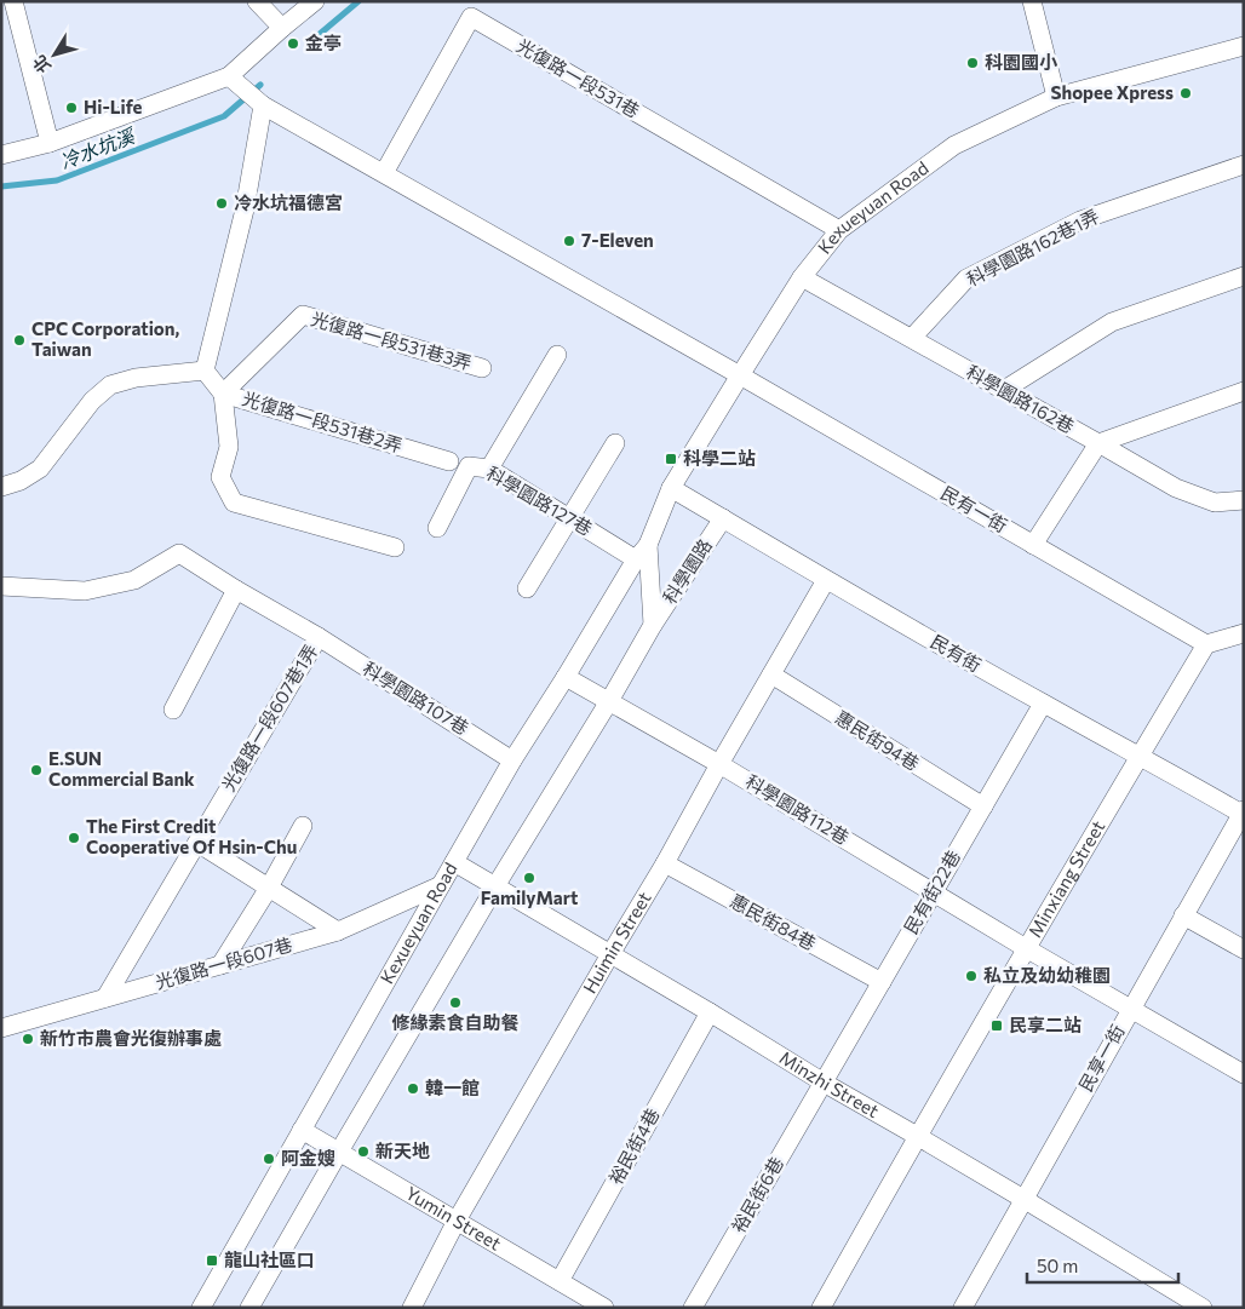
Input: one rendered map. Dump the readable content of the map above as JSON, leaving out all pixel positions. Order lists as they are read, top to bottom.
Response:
{
  "streets": {
    "street": [
      "光復路一段531巷",
      "Kexueyuan Road",
      "科學園路162巷1弄",
      "光復路一段531巷3弄",
      "科學園路162巷",
      "光復路一段531巷2弄",
      "科學園路127巷",
      "民有一街",
      "科學園路",
      "民有街",
      "科學園路107巷",
      "光復路一段607巷1弄",
      "惠民街94巷",
      "科學園路112巷",
      "Minxiang Street",
      "民有街22巷",
      "惠民街84巷",
      "Huimin Street",
      "光復路一段607巷",
      "民享一街",
      "Minzhi Street",
      "裕民街4巷",
      "裕民街6巷",
      "Yumin Street"
    ]
  },
  "crossings": [
    ["光復路一段531巷", "Kexueyuan Road"],
    ["Kexueyuan Road", "科學園路162巷"],
    ["Kexueyuan Road", "科學園路127巷"],
    ["Kexueyuan Road", "民有一街"],
    ["Kexueyuan Road", "科學園路"],
    ["Kexueyuan Road", "民有街"],
    ["Kexueyuan Road", "科學園路107巷"],
    ["Kexueyuan Road", "科學園路112巷"],
    ["Kexueyuan Road", "光復路一段607巷"],
    ["Kexueyuan Road", "Minzhi Street"],
    ["Kexueyuan Road", "Yumin Street"],
    ["科學園路162巷1弄", "科學園路162巷"],
    ["光復路一段531巷3弄", "光復路一段531巷2弄"],
    ["民有一街", "Minxiang Street"],
    ["科學園路", "民有街"],
    ["民有街", "Minxiang Street"],
    ["民有街", "民有街22巷"],
    ["民有街", "Huimin Street"],
    ["民有街", "民享一街"],
    ["科學園路107巷", "光復路一段607巷1弄"],
    ["光復路一段607巷1弄", "光復路一段607巷"],
    ["惠民街94巷", "民有街22巷"],
    ["惠民街94巷", "Huimin Street"],
    ["科學園路112巷", "Minxiang Street"],
    ["科學園路112巷", "民有街22巷"],
    ["科學園路112巷", "Huimin Street"],
    ["科學園路112巷", "民享一街"],
    ["Minxiang Street", "Minzhi Street"],
    ["民有街22巷", "惠民街84巷"],
    ["民有街22巷", "Minzhi Street"],
    ["民有街22巷", "裕民街6巷"],
    ["惠民街84巷", "Huimin Street"],
    ["Huimin Street", "Minzhi Street"],
    ["Huimin Street", "Yumin Street"],
    ["民享一街", "Minzhi Street"],
    ["Minzhi Street", "裕民街4巷"],
    ["Minzhi Street", "裕民街6巷"],
    ["裕民街4巷", "Yumin Street"]
  ],
  "water": ["冷水坑溪"],
  "places": {
    "other": [
      "金亭",
      "科園國小",
      "Shopee Xpress",
      "Hi-Life",
      "冷水坑福德宮",
      "7-Eleven",
      "CPC Corporation, Taiwan",
      "E.SUN Commercial Bank",
      "The First Credit Cooperative Of Hsin-Chu",
      "FamilyMart",
      "私立及幼幼稚園",
      "修緣素食自助餐",
      "新竹市農會光復辦事處",
      "韓一館",
      "新天地",
      "阿金嫂"
    ],
    "transit": ["科學二站", "民享二站", "龍山社區口"]
  },
  "scale_bar": "50 m",
  "north": "bottom left"
}
